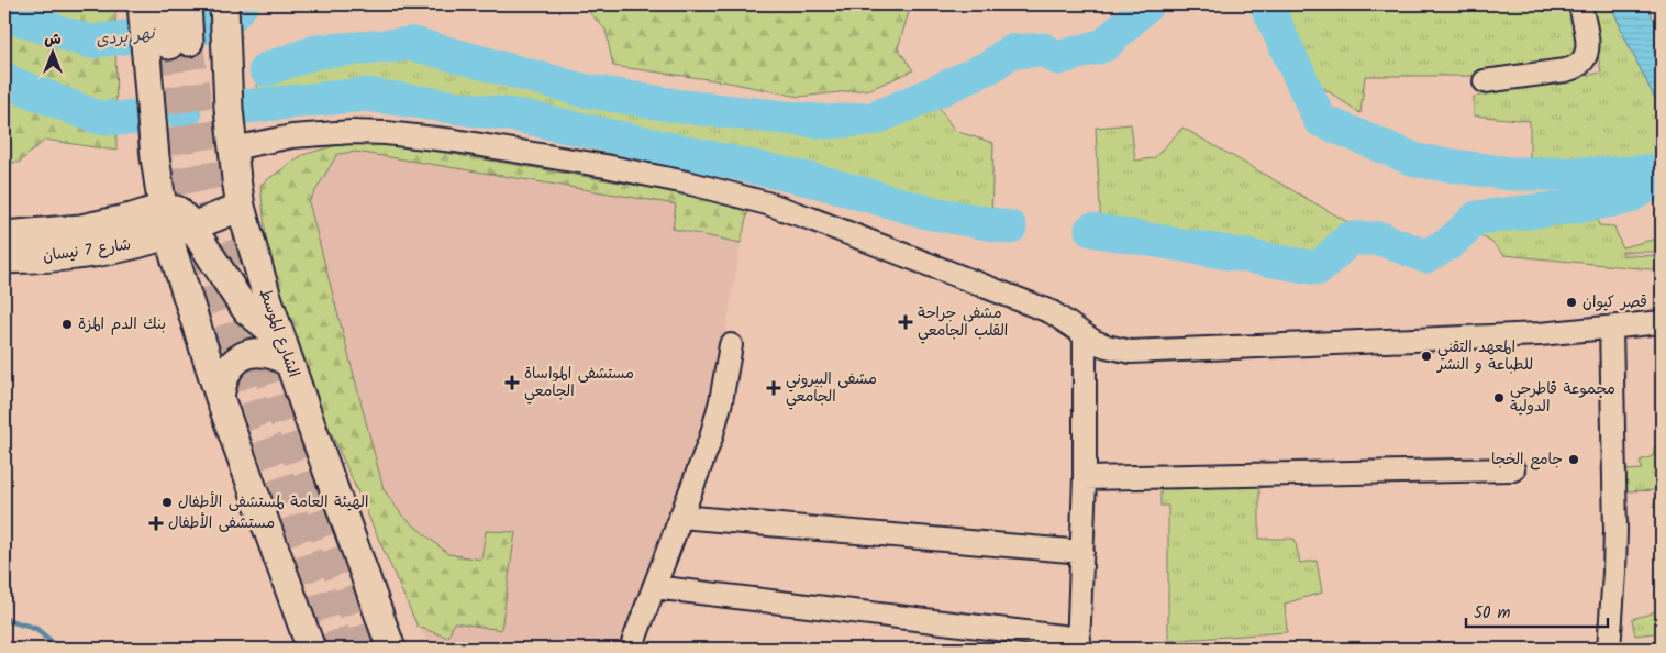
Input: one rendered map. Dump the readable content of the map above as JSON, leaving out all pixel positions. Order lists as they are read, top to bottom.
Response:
{
  "streets": {
    "main road": ["شارع 7 نيسان", "الشارع الموسط"]
  },
  "crossings": [
    ["شارع 7 نيسان", "الشارع الموسط"]
  ],
  "water": ["نهر بردى"],
  "places": {
    "other": [
      "قصر كيوان",
      "بنك الدم المزة",
      "المعهد التقني للطباعة و النشر",
      "مجموعة قاطرجي الدولية",
      "جامع الخجا",
      "الهيئة العامة لمستشفى الأطفال"
    ],
    "health": [
      "مشفى جراحة القلب الجامعي",
      "مستشفى المواساة الجامعي",
      "مشفى البيروني الجامعي",
      "مستشفى الأطفال"
    ]
  },
  "scale_bar": "50 m",
  "north": "top"
}
